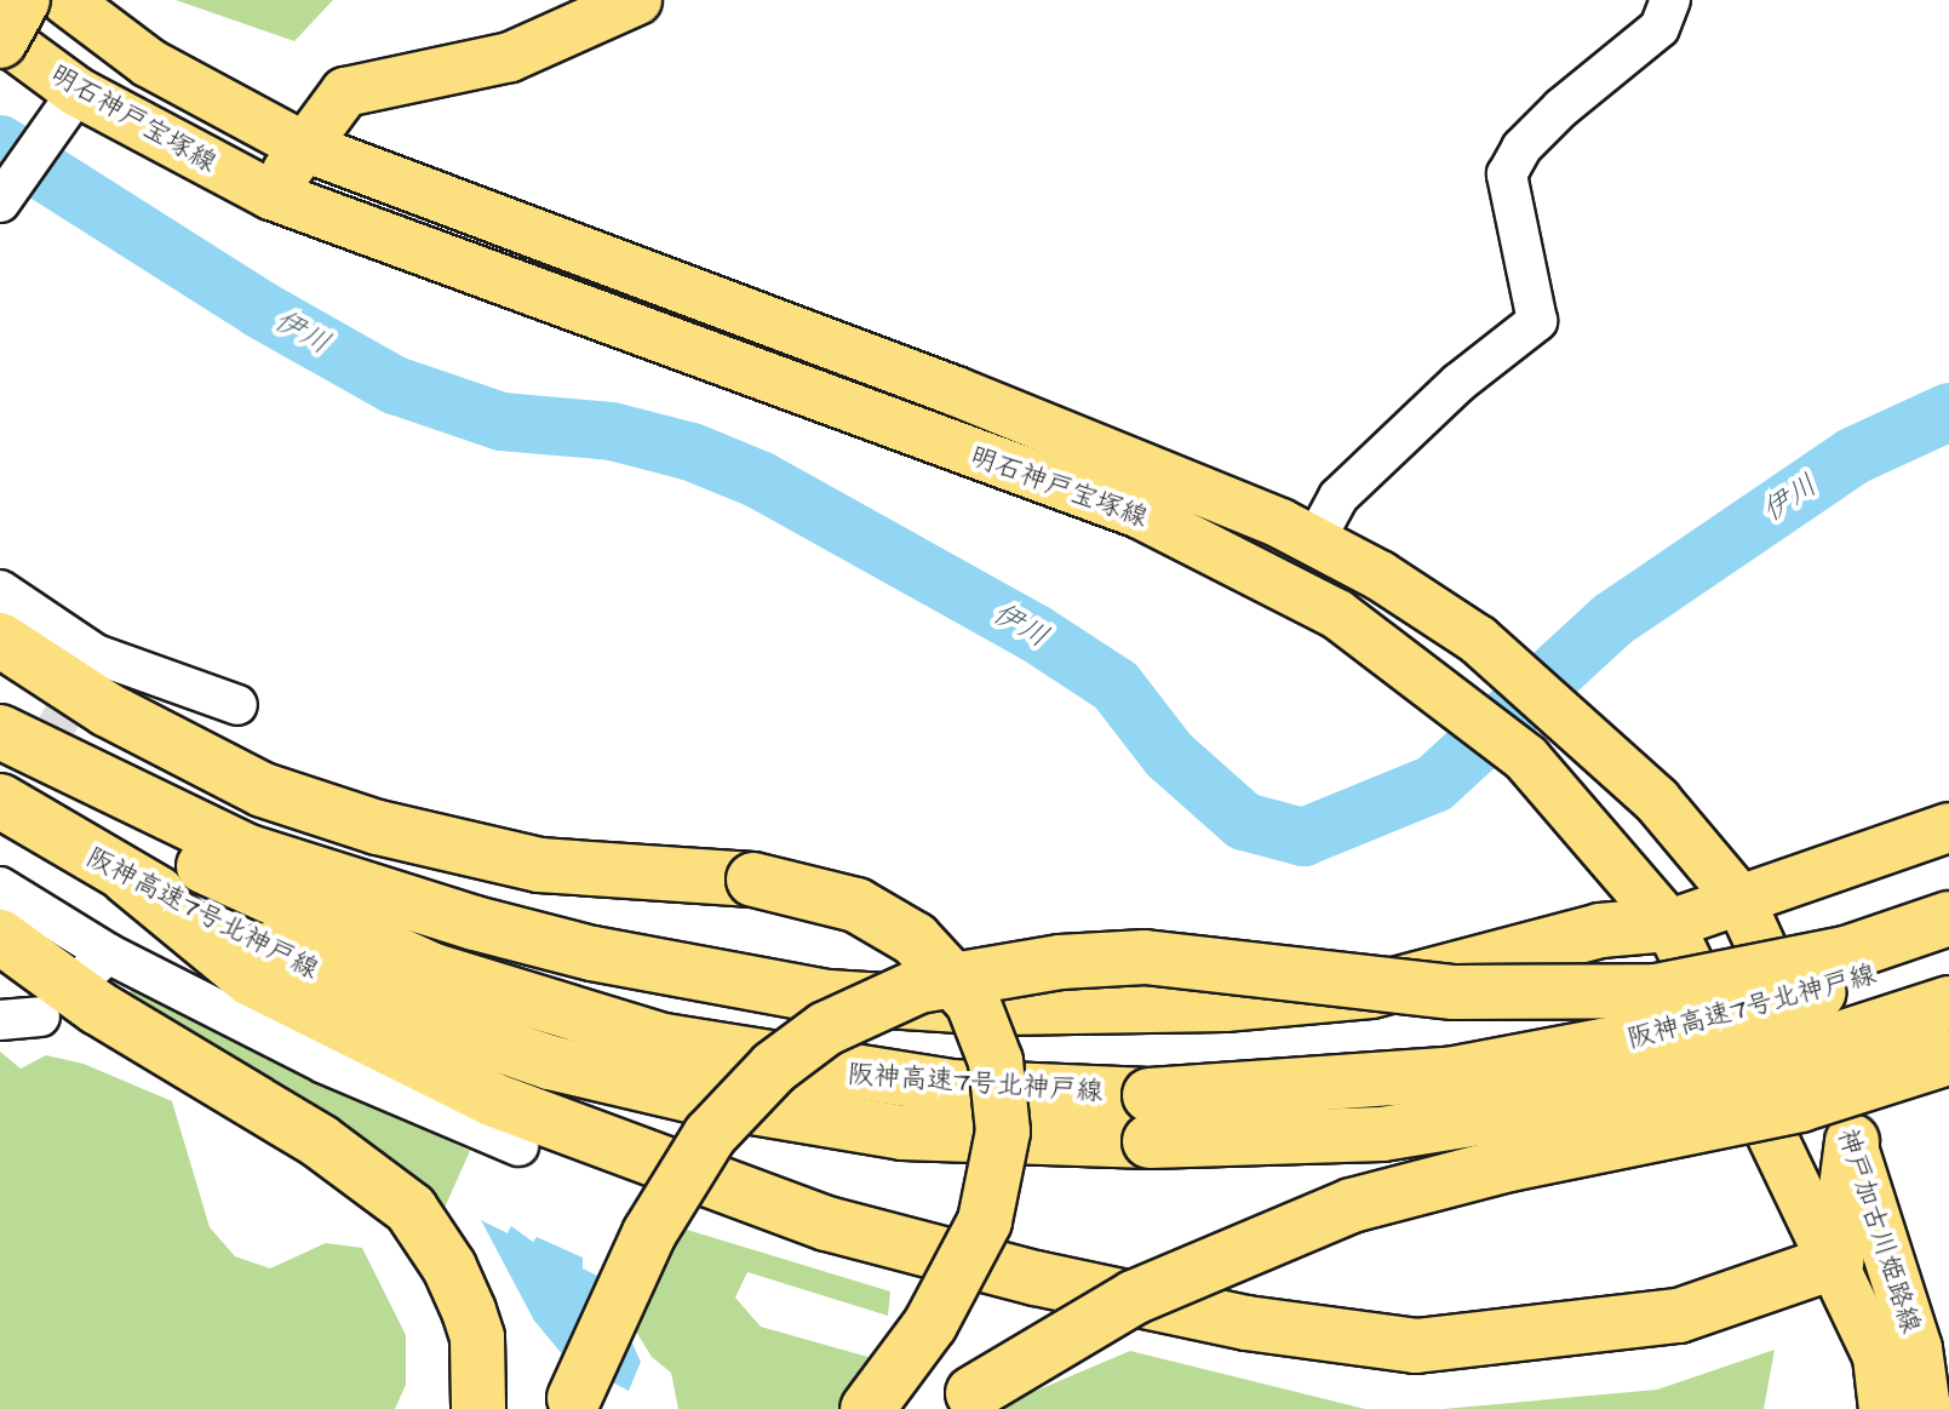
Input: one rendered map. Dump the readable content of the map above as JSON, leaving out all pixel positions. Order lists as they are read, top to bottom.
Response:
{
  "streets": {
    "highway": ["阪神高速7号北神戸線"],
    "main road": ["明石神戸宝塚線", "神戸加古川姫路線"]
  },
  "crossings": [
    ["明石神戸宝塚線", "神戸加古川姫路線"]
  ],
  "water": ["伊川"]
}
